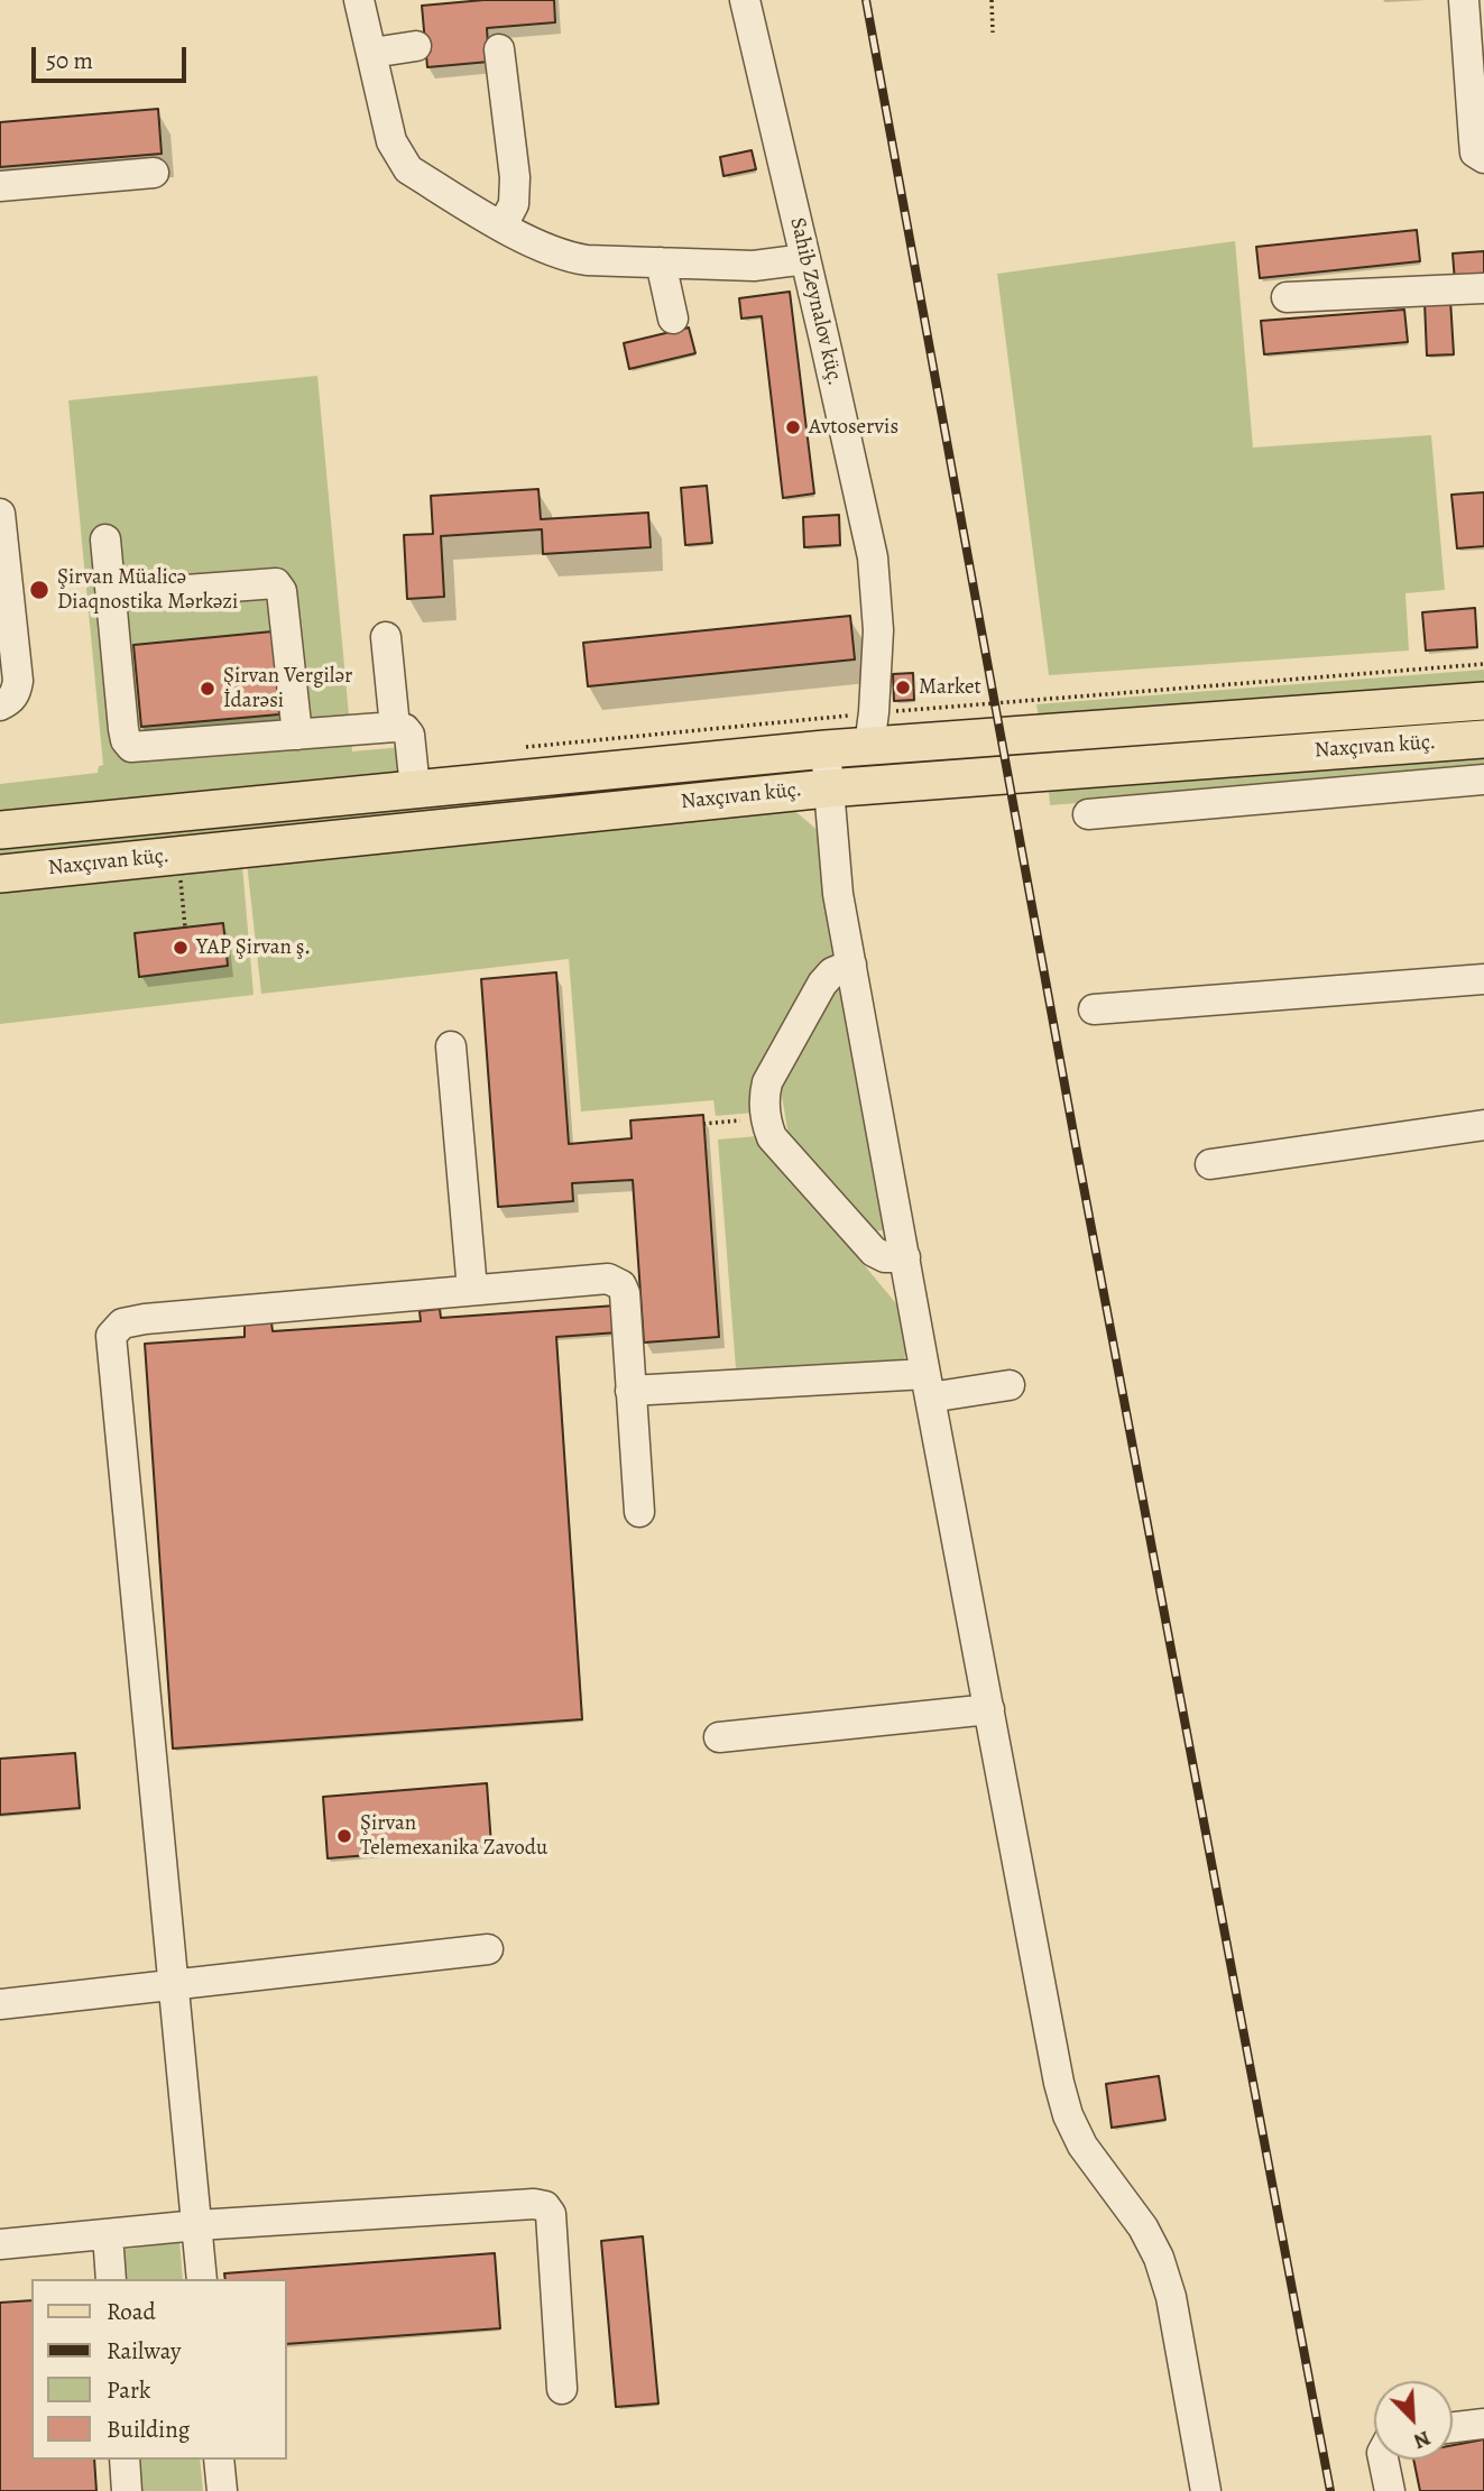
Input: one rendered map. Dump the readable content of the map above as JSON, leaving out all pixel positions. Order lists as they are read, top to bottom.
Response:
{
  "streets": {
    "main road": ["Naxçıvan küç."],
    "street": ["Sahib Zeynalov küç."]
  },
  "crossings": [
    ["Sahib Zeynalov küç.", "Naxçıvan küç."]
  ],
  "places": [
    "Avtoservis",
    "Şirvan Müalicə Diaqnostika Mərkəzi",
    "Market",
    "Şirvan Vergilər İdarəsi",
    "YAP Şirvan ş.",
    "Şirvan Telemexanika Zavodu"
  ],
  "legend": [
    "Road",
    "Railway",
    "Park",
    "Building"
  ],
  "scale_bar": "50 m",
  "north": "bottom right"
}
